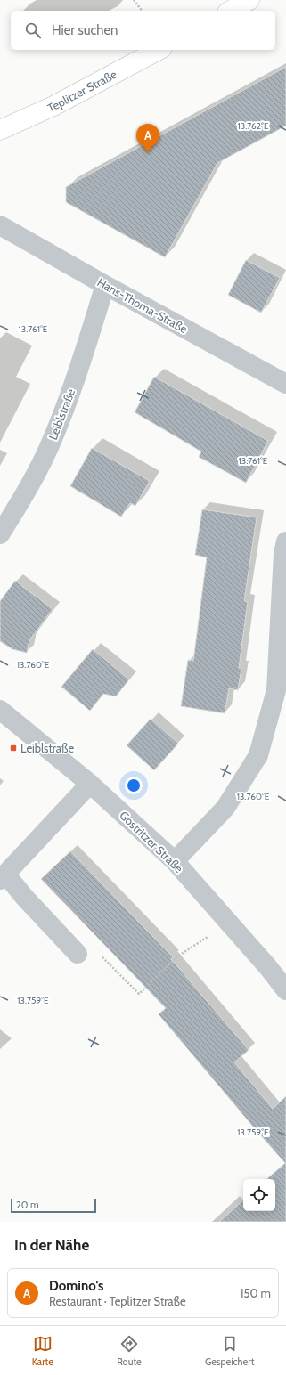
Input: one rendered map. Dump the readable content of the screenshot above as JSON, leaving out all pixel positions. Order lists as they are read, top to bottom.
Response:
{
  "streets": {
    "main road": ["Teplitzer Straße"],
    "street": ["Hans-Thoma-Straße", "Leiblstraße", "Gostritzer Straße"]
  },
  "crossings": [
    ["Hans-Thoma-Straße", "Leiblstraße"]
  ],
  "places": {
    "transit": ["Leiblstraße"]
  },
  "scale_bar": "20 m",
  "page": {
    "search": "Hier suchen",
    "pins": "A",
    "scale": "20 m",
    "heading": "In der Nähe",
    "list": [
      {
        "mark": "A",
        "name": "Domino's",
        "note": "Restaurant · Teplitzer Straße",
        "value": "150 m"
      }
    ],
    "nav": ["Karte", "Route", "Gespeichert"]
  },
  "coordinates": [
    "13.762°E",
    "13.761°E",
    "13.760°E",
    "13.759°E"
  ]
}
